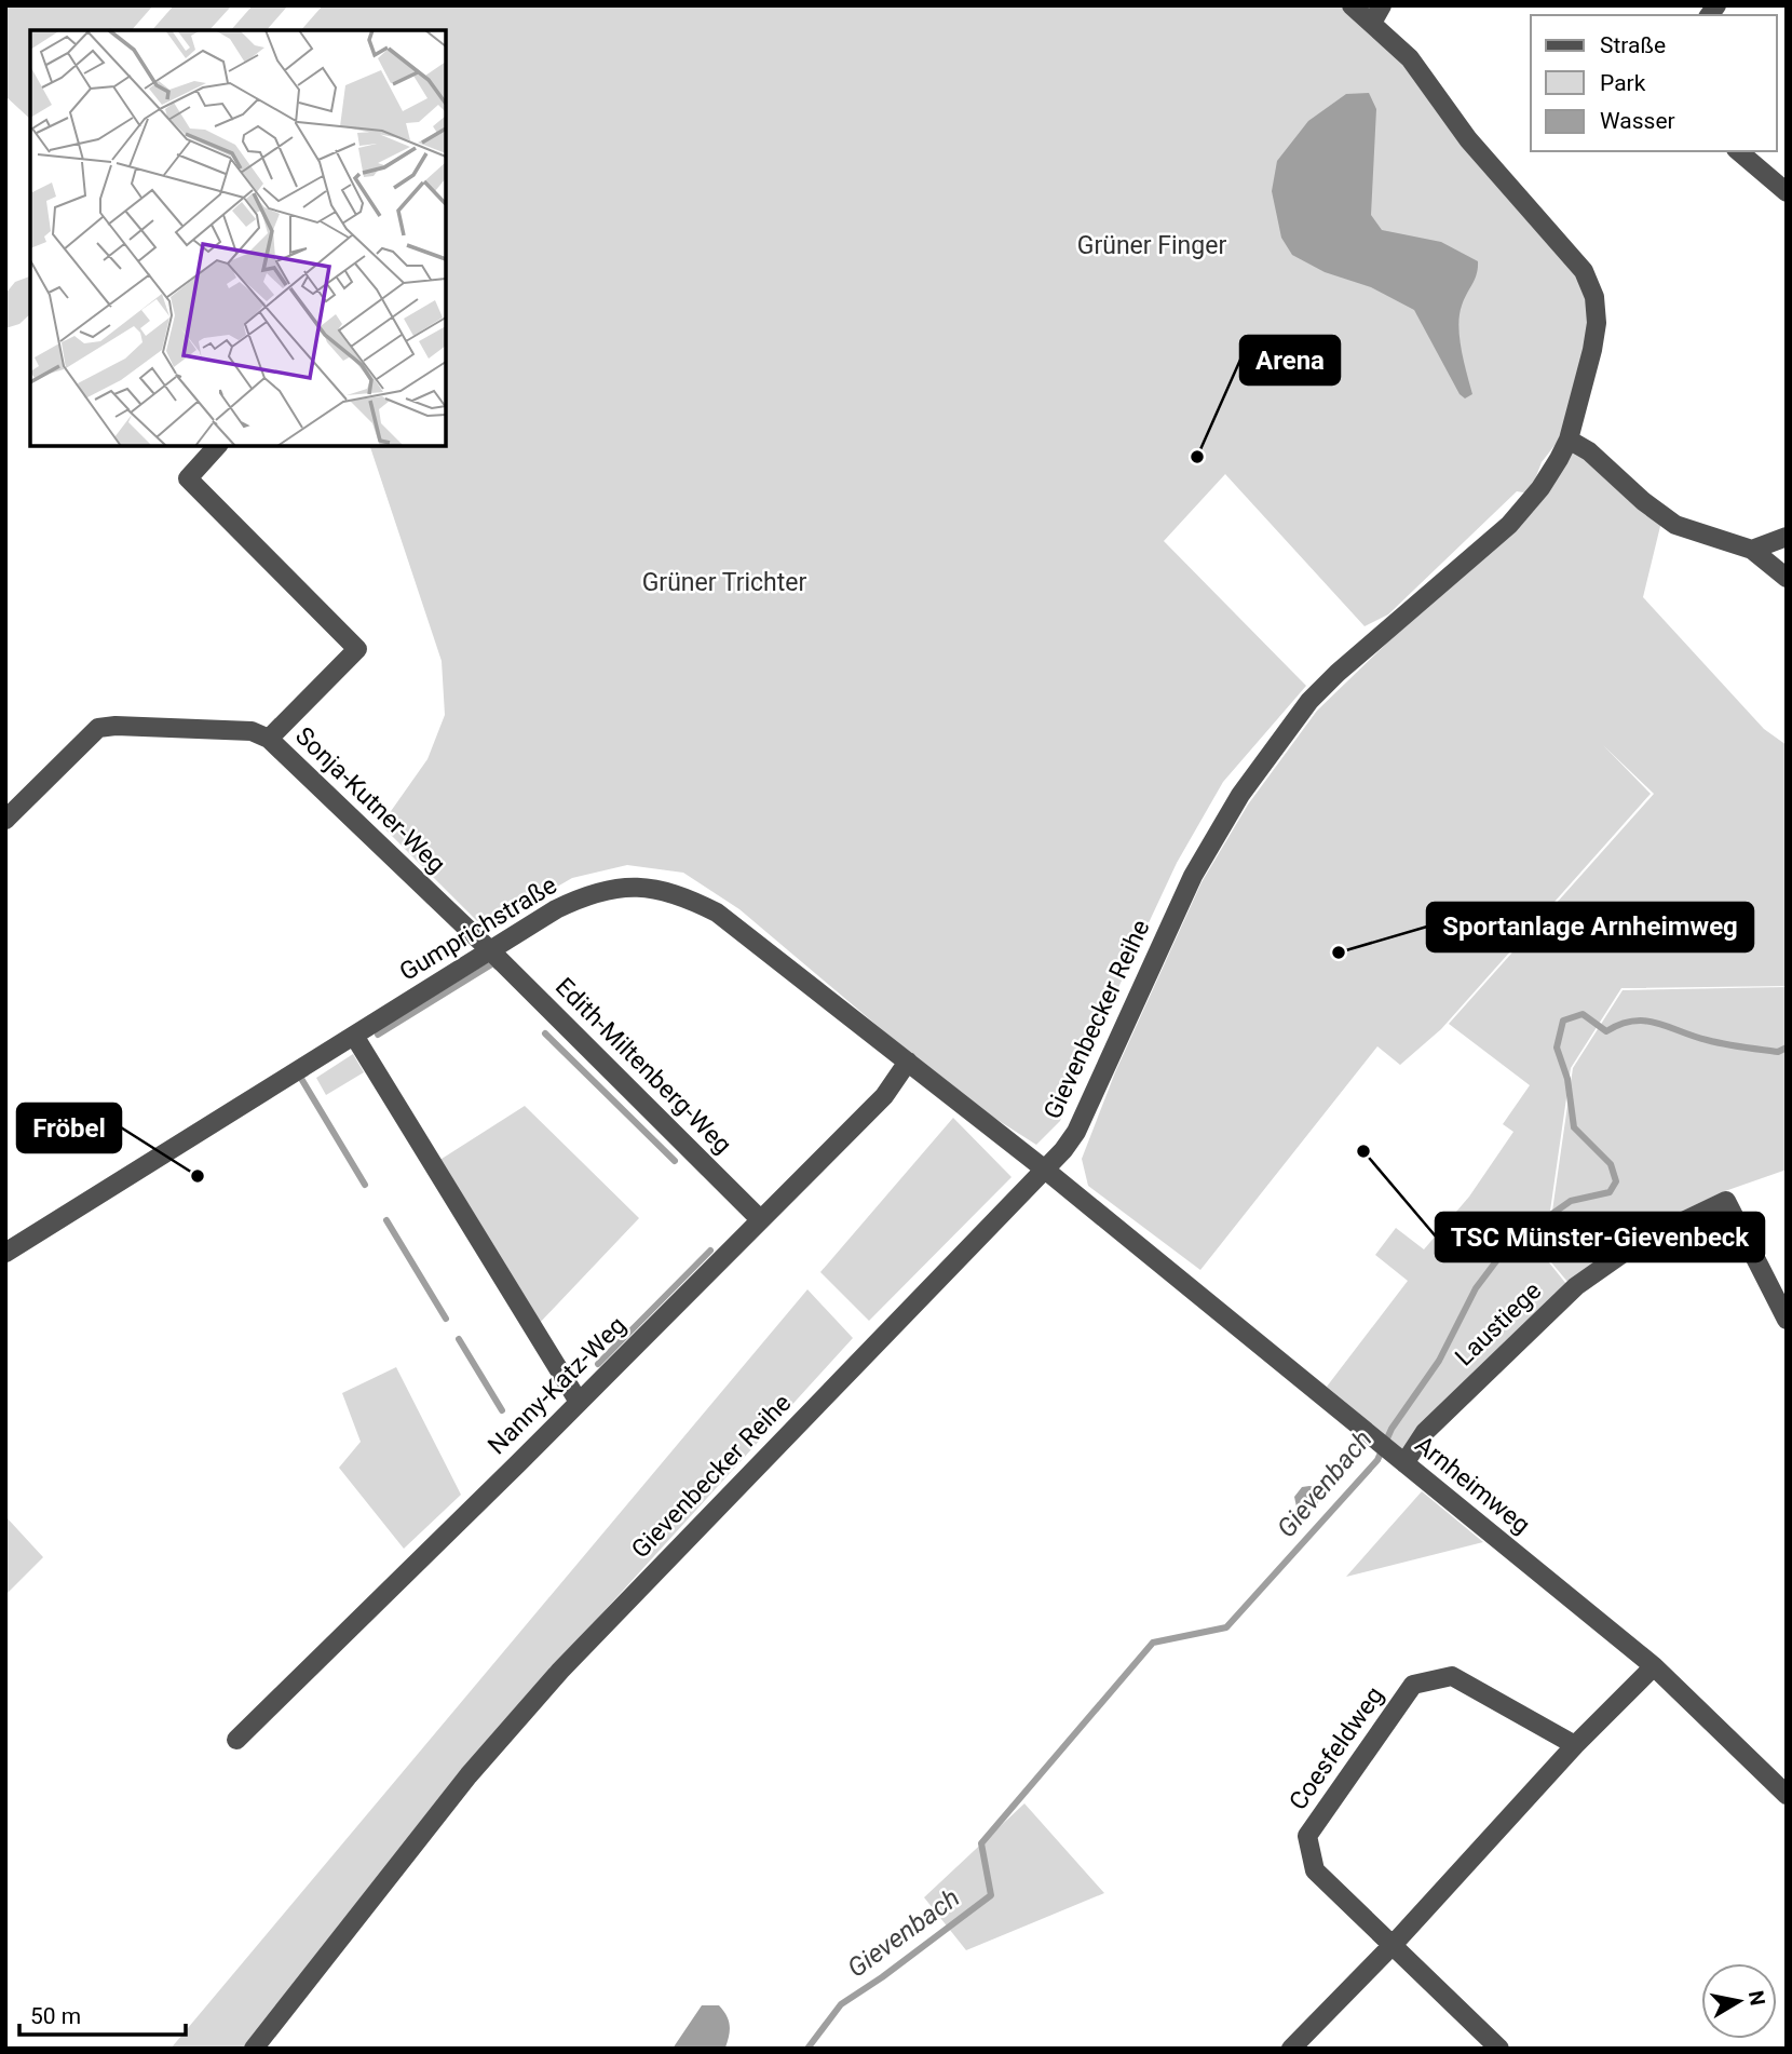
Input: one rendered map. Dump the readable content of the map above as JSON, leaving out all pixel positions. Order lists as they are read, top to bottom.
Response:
{
  "streets": {
    "street": [
      "Sonja-Kutner-Weg",
      "Gumprichstraße",
      "Gievenbecker Reihe",
      "Edith-Miltenberg-Weg",
      "Laustiege",
      "Nanny-Katz-Weg",
      "Arnheimweg",
      "Coesfeldweg"
    ]
  },
  "crossings": [
    ["Sonja-Kutner-Weg", "Gumprichstraße"],
    ["Sonja-Kutner-Weg", "Edith-Miltenberg-Weg"],
    ["Gumprichstraße", "Gievenbecker Reihe"],
    ["Gumprichstraße", "Edith-Miltenberg-Weg"],
    ["Gumprichstraße", "Nanny-Katz-Weg"],
    ["Gumprichstraße", "Arnheimweg"],
    ["Gievenbecker Reihe", "Arnheimweg"],
    ["Edith-Miltenberg-Weg", "Nanny-Katz-Weg"],
    ["Laustiege", "Arnheimweg"]
  ],
  "water": ["Gievenbach"],
  "parks": ["Grüner Finger", "Grüner Trichter"],
  "places": [
    "Arena",
    "Sportanlage Arnheimweg",
    "TSC Münster-Gievenbeck",
    "Fröbel"
  ],
  "legend": ["Straße", "Park", "Wasser"],
  "scale_bar": "50 m",
  "north": "right"
}
